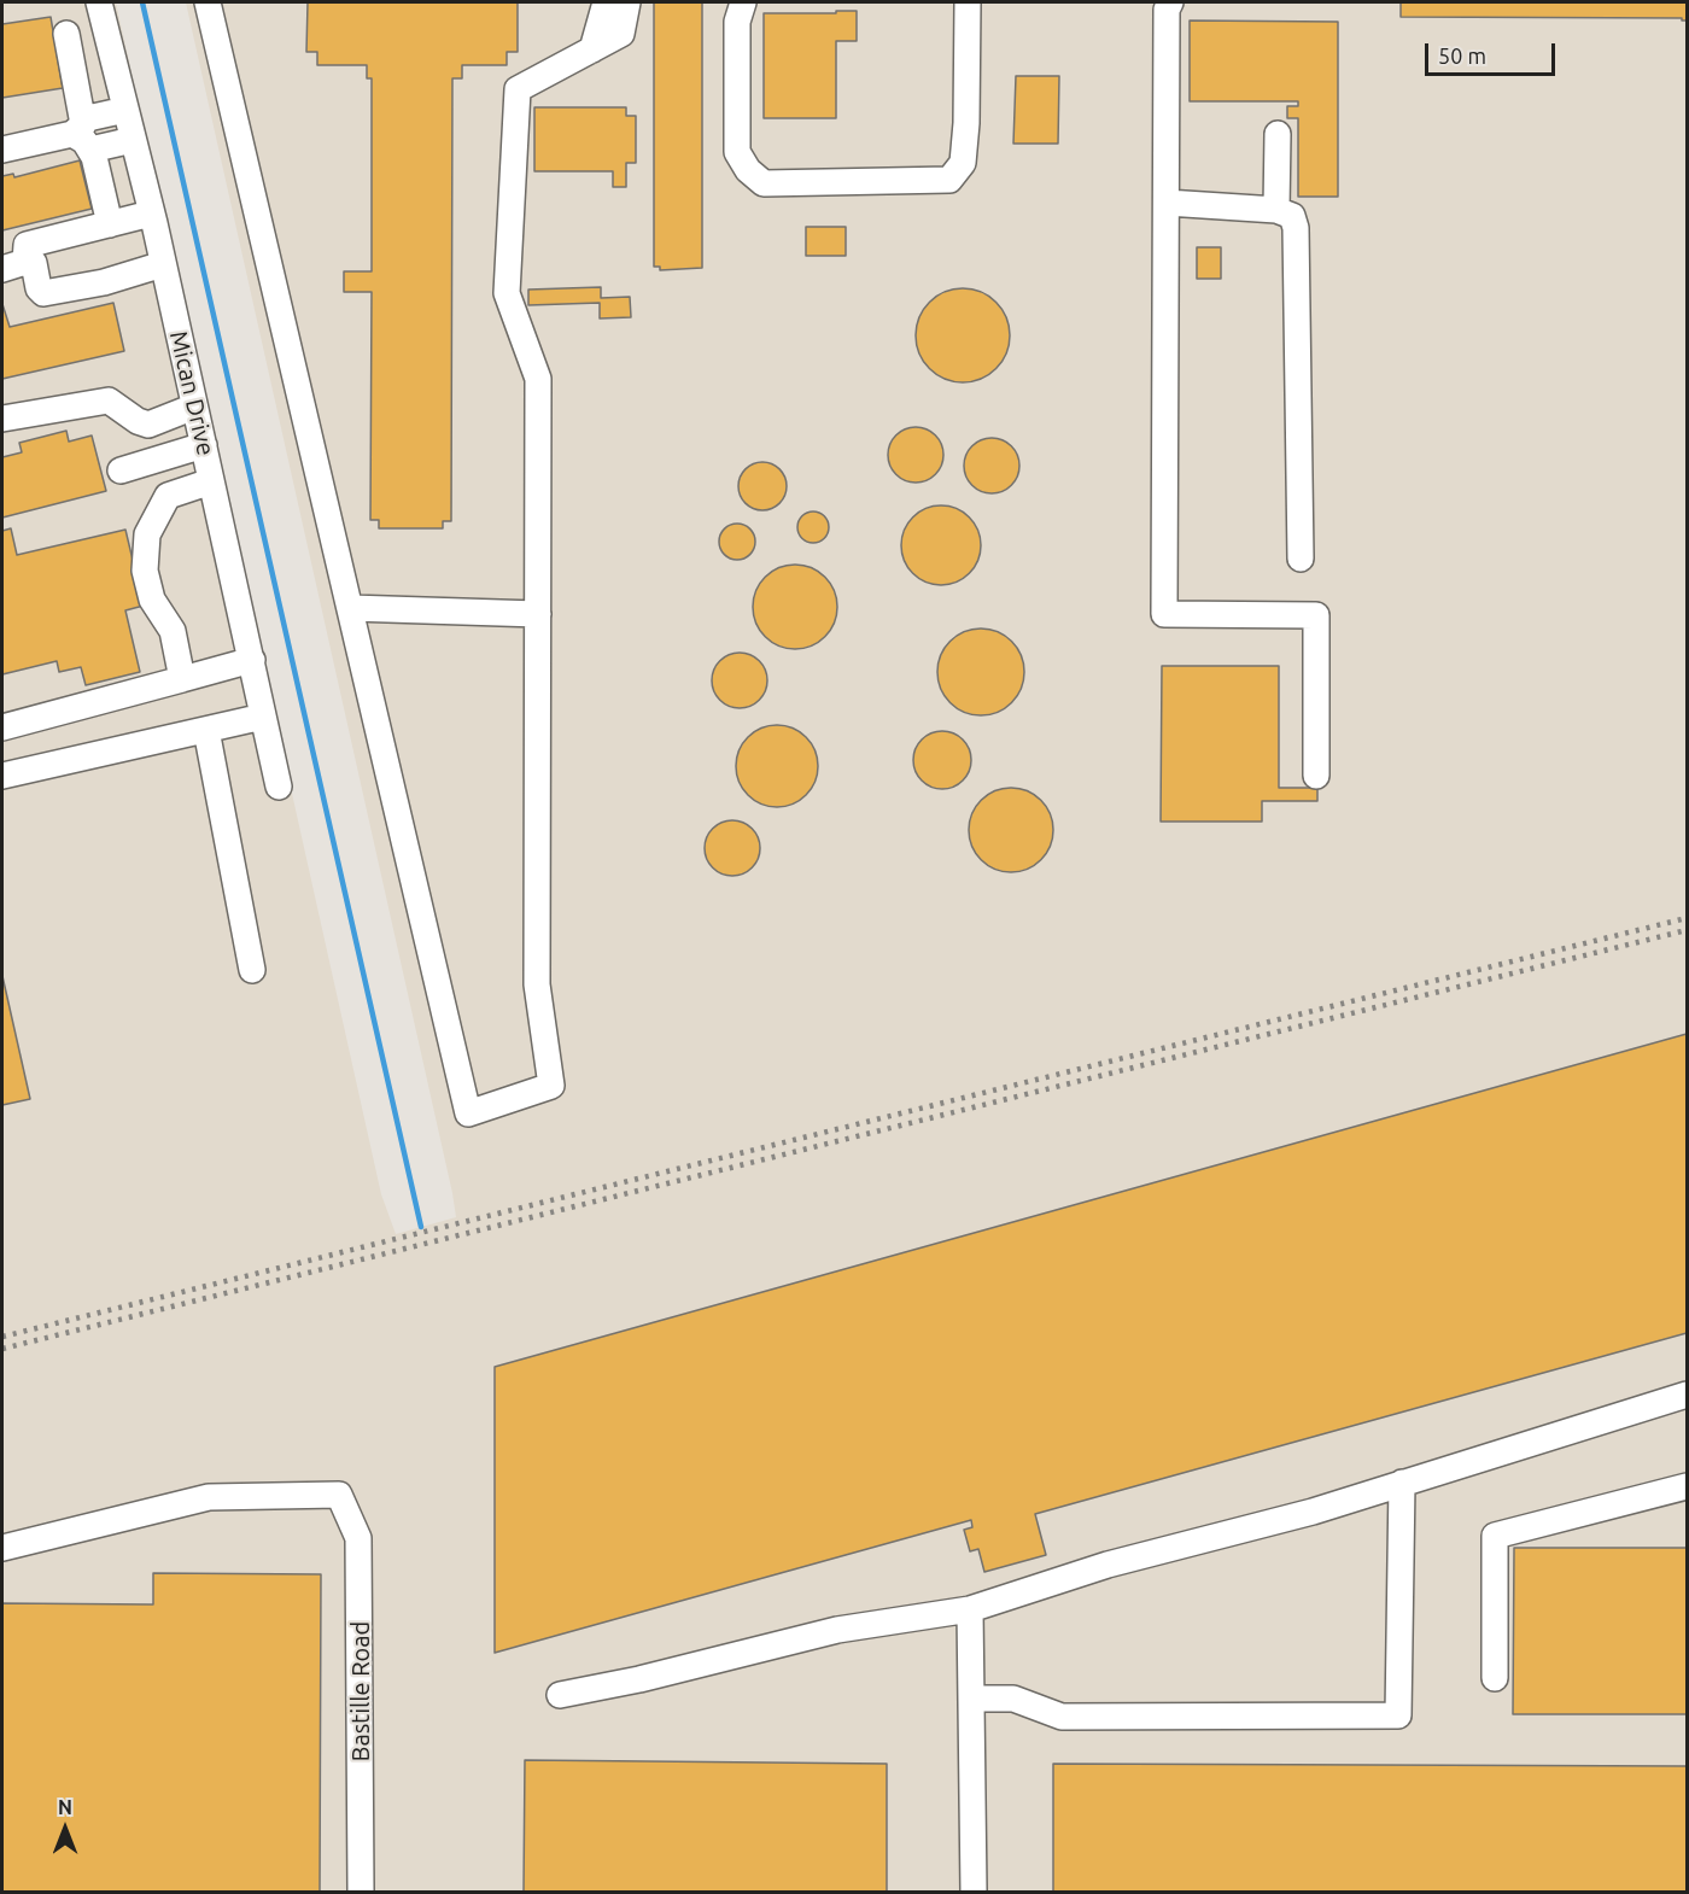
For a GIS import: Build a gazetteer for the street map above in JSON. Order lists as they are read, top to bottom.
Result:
{
  "streets": {
    "street": ["Mican Drive", "Bastille Road"]
  },
  "scale_bar": "50 m",
  "north": "top"
}
